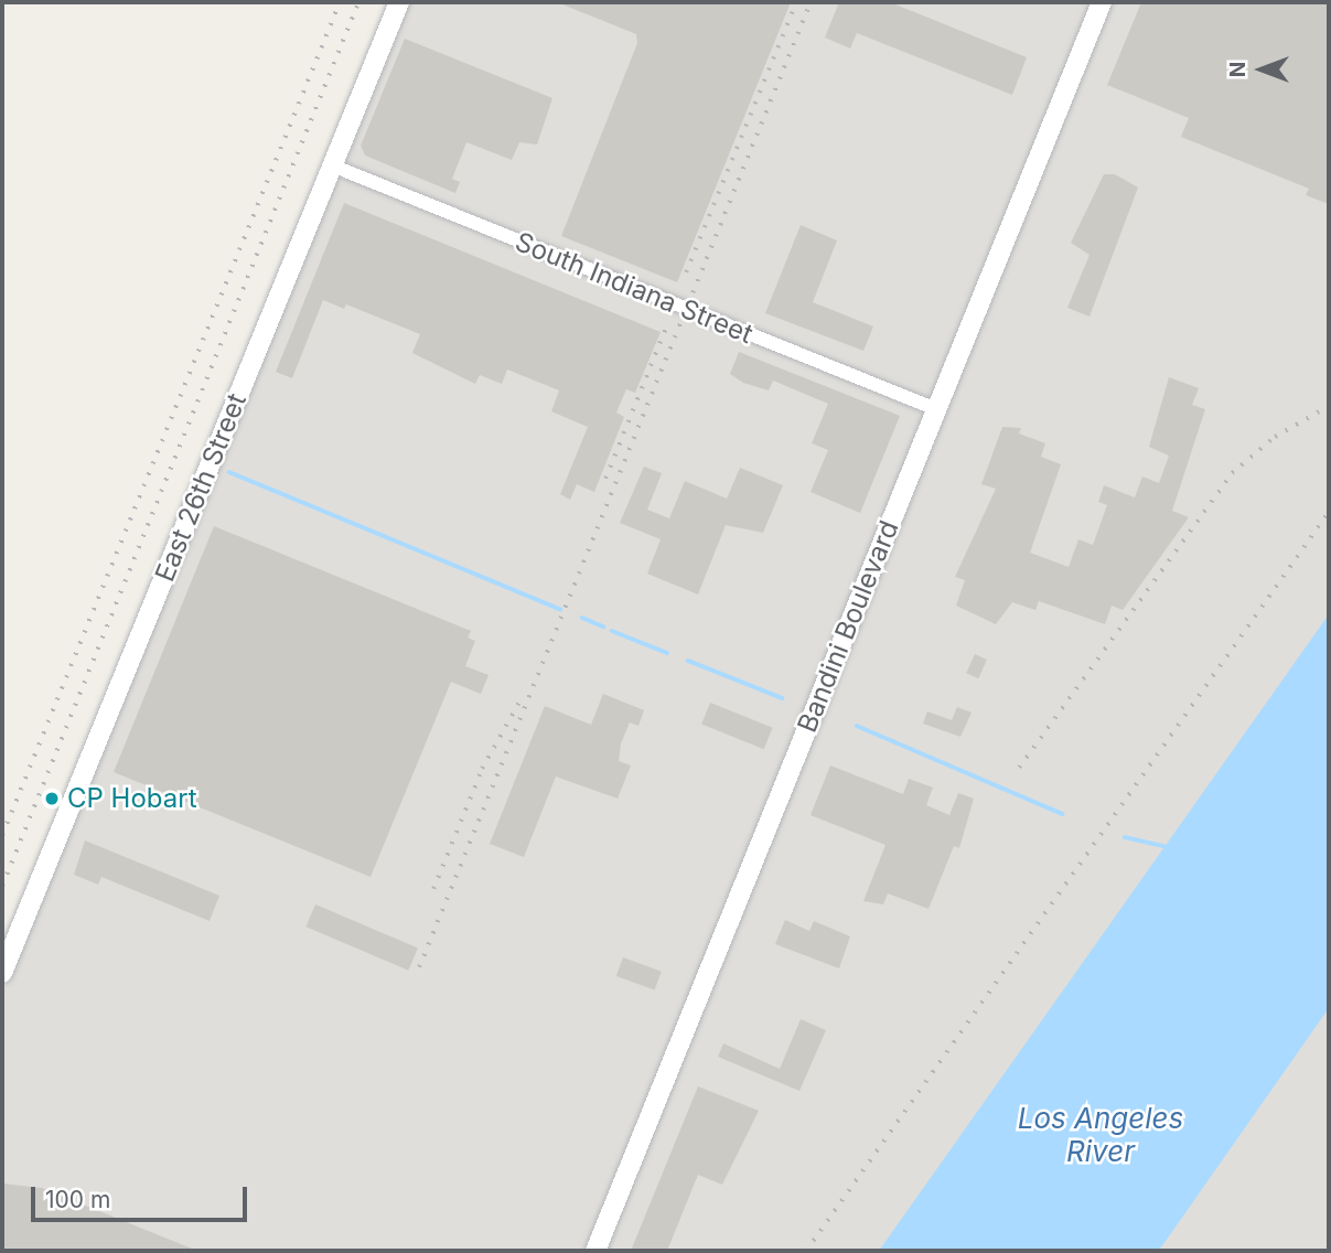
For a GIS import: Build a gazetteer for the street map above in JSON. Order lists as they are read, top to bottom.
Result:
{
  "streets": {
    "main road": ["East 26th Street", "Bandini Boulevard"],
    "street": ["South Indiana Street"]
  },
  "crossings": [
    ["South Indiana Street", "East 26th Street"],
    ["South Indiana Street", "Bandini Boulevard"]
  ],
  "water": ["Los Angeles River"],
  "places": ["CP Hobart"],
  "scale_bar": "100 m",
  "north": "left"
}
